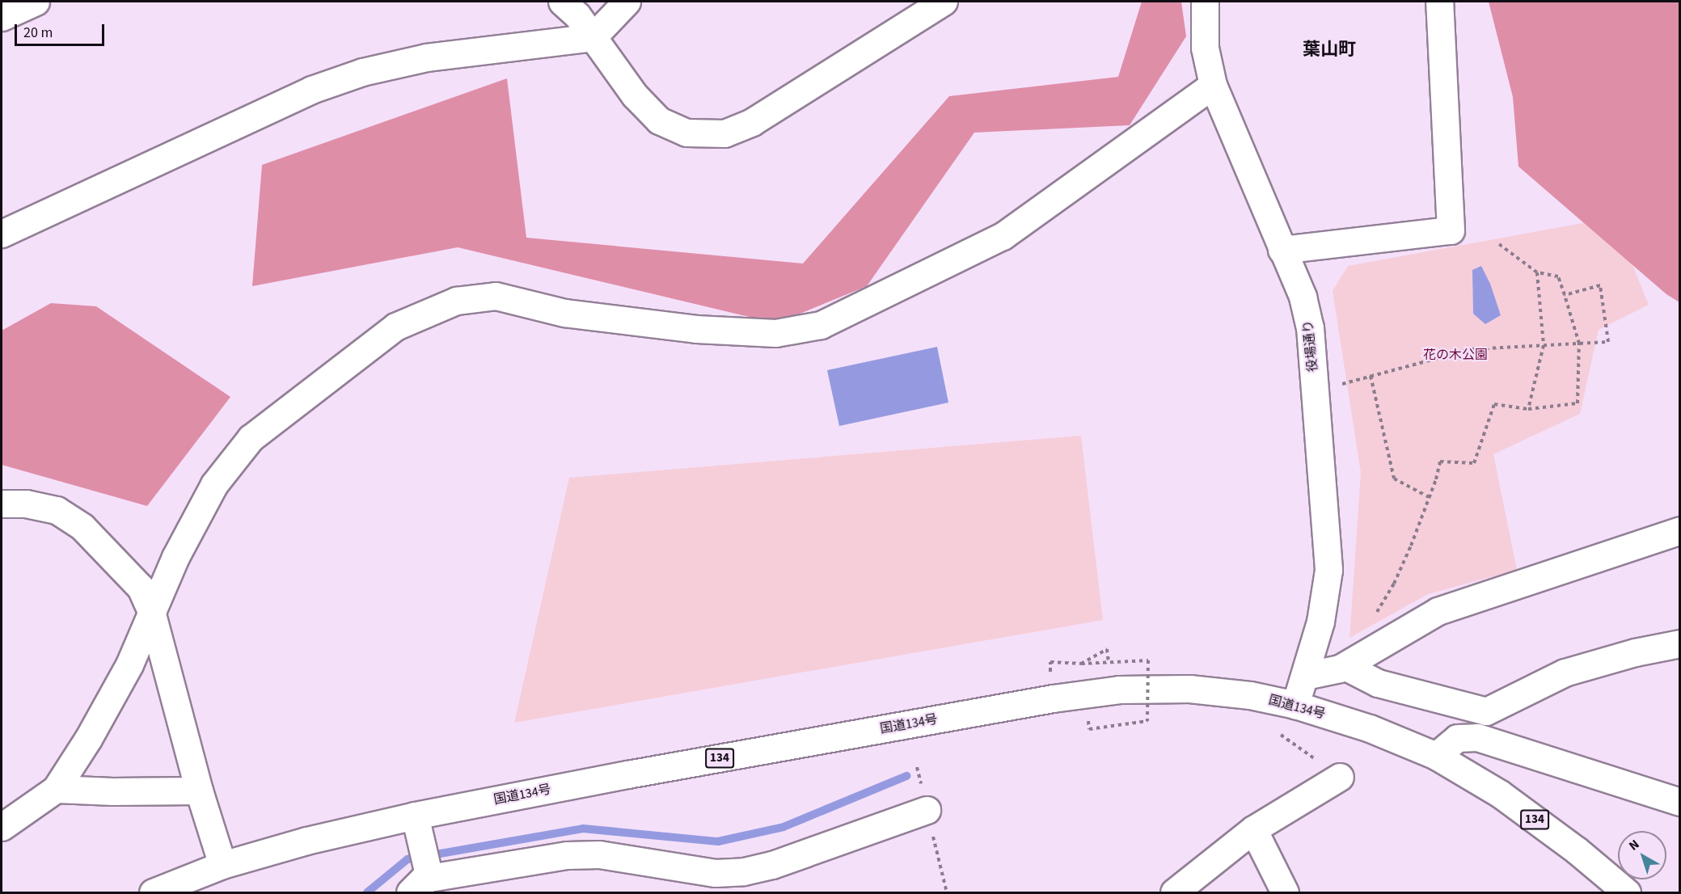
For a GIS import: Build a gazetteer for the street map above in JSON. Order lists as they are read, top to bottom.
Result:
{
  "streets": {
    "main road": ["役場通り", "国道134号", "134"]
  },
  "crossings": [
    ["役場通り", "国道134号"]
  ],
  "districts": ["葉山町"],
  "parks": ["花の木公園"],
  "scale_bar": "20 m",
  "north": "top left"
}
